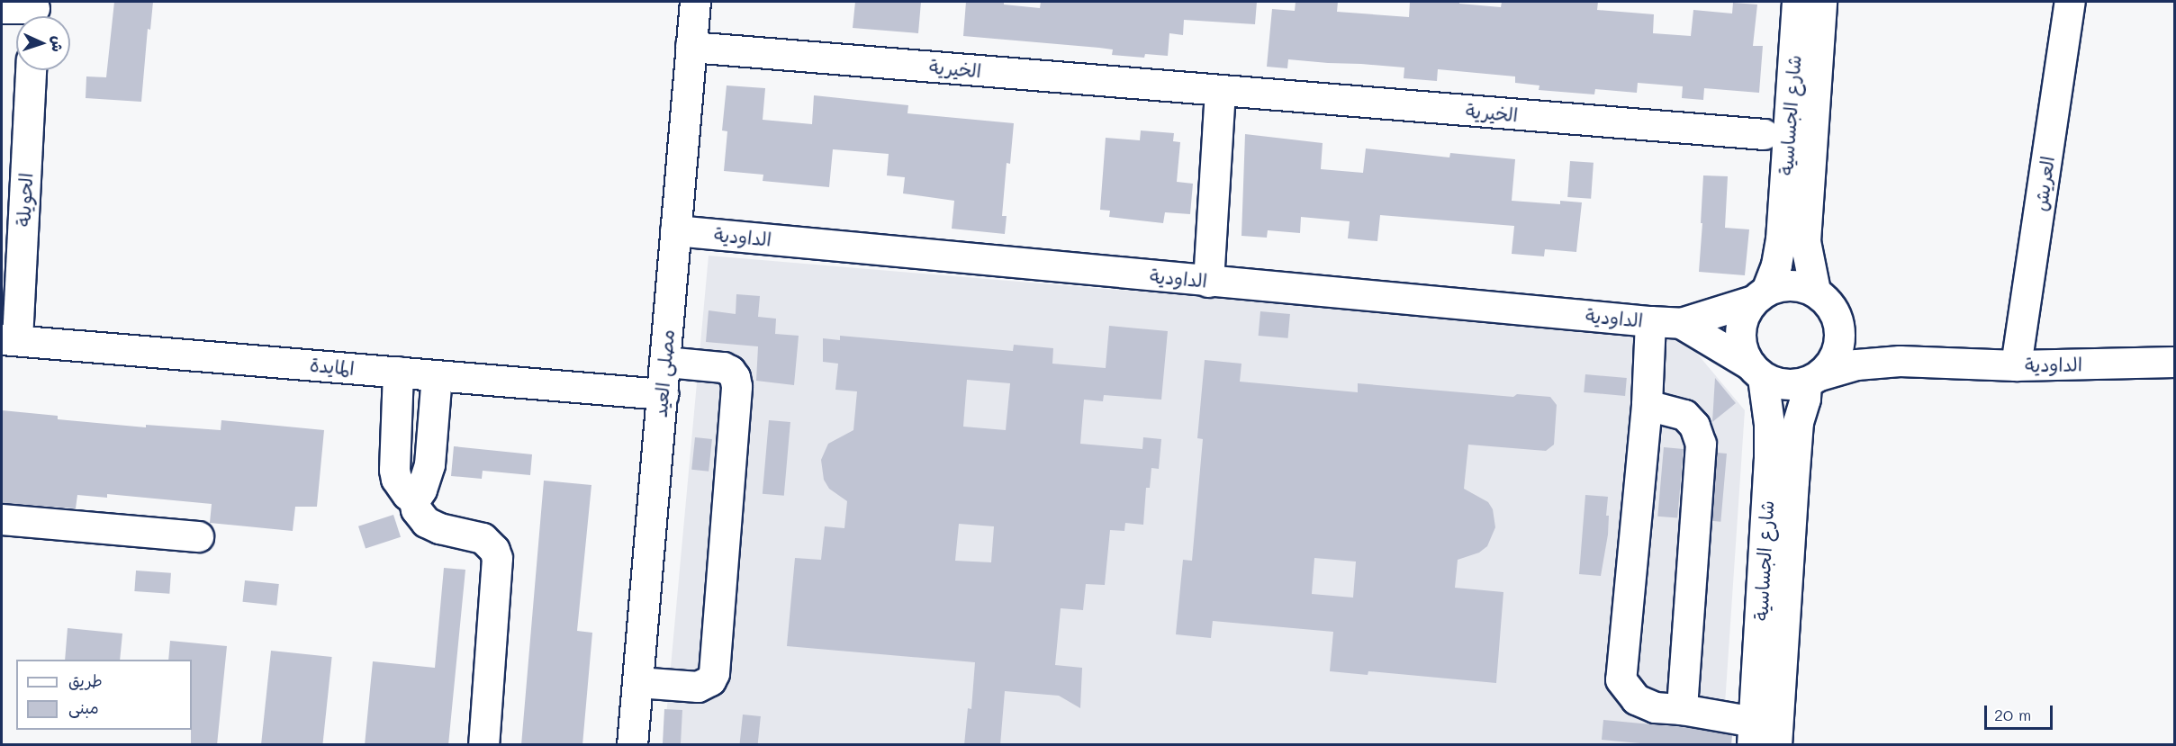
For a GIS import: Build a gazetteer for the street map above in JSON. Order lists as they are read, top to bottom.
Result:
{
  "streets": {
    "street": [
      "الخيرية",
      "شارع الجساسية",
      "العريش",
      "الحويلة",
      "الداودية",
      "المايدة",
      "مصلى العيد"
    ]
  },
  "crossings": [
    ["الخيرية", "مصلى العيد"],
    ["شارع الجساسية", "الداودية"],
    ["العريش", "الداودية"],
    ["الحويلة", "المايدة"],
    ["الداودية", "مصلى العيد"],
    ["المايدة", "مصلى العيد"]
  ],
  "legend": ["طريق", "مبنى"],
  "scale_bar": "20 m",
  "north": "right"
}
